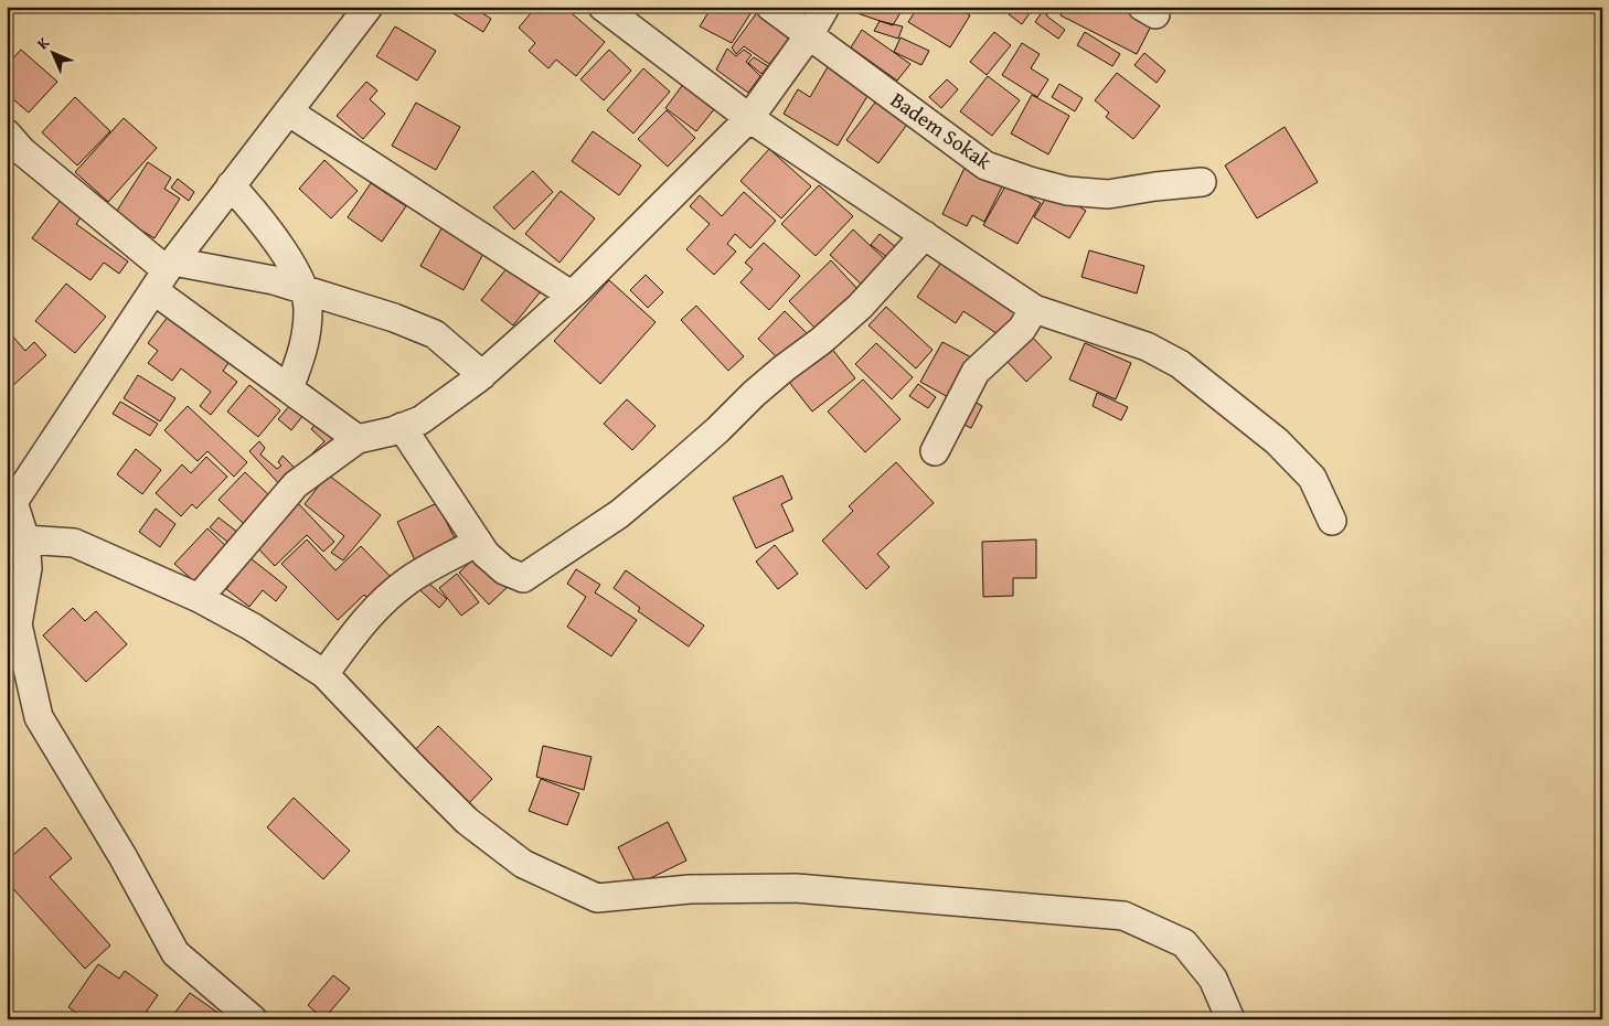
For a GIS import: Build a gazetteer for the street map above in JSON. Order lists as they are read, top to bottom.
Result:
{
  "streets": {
    "street": ["Badem Sokak"]
  },
  "north": "top left"
}
